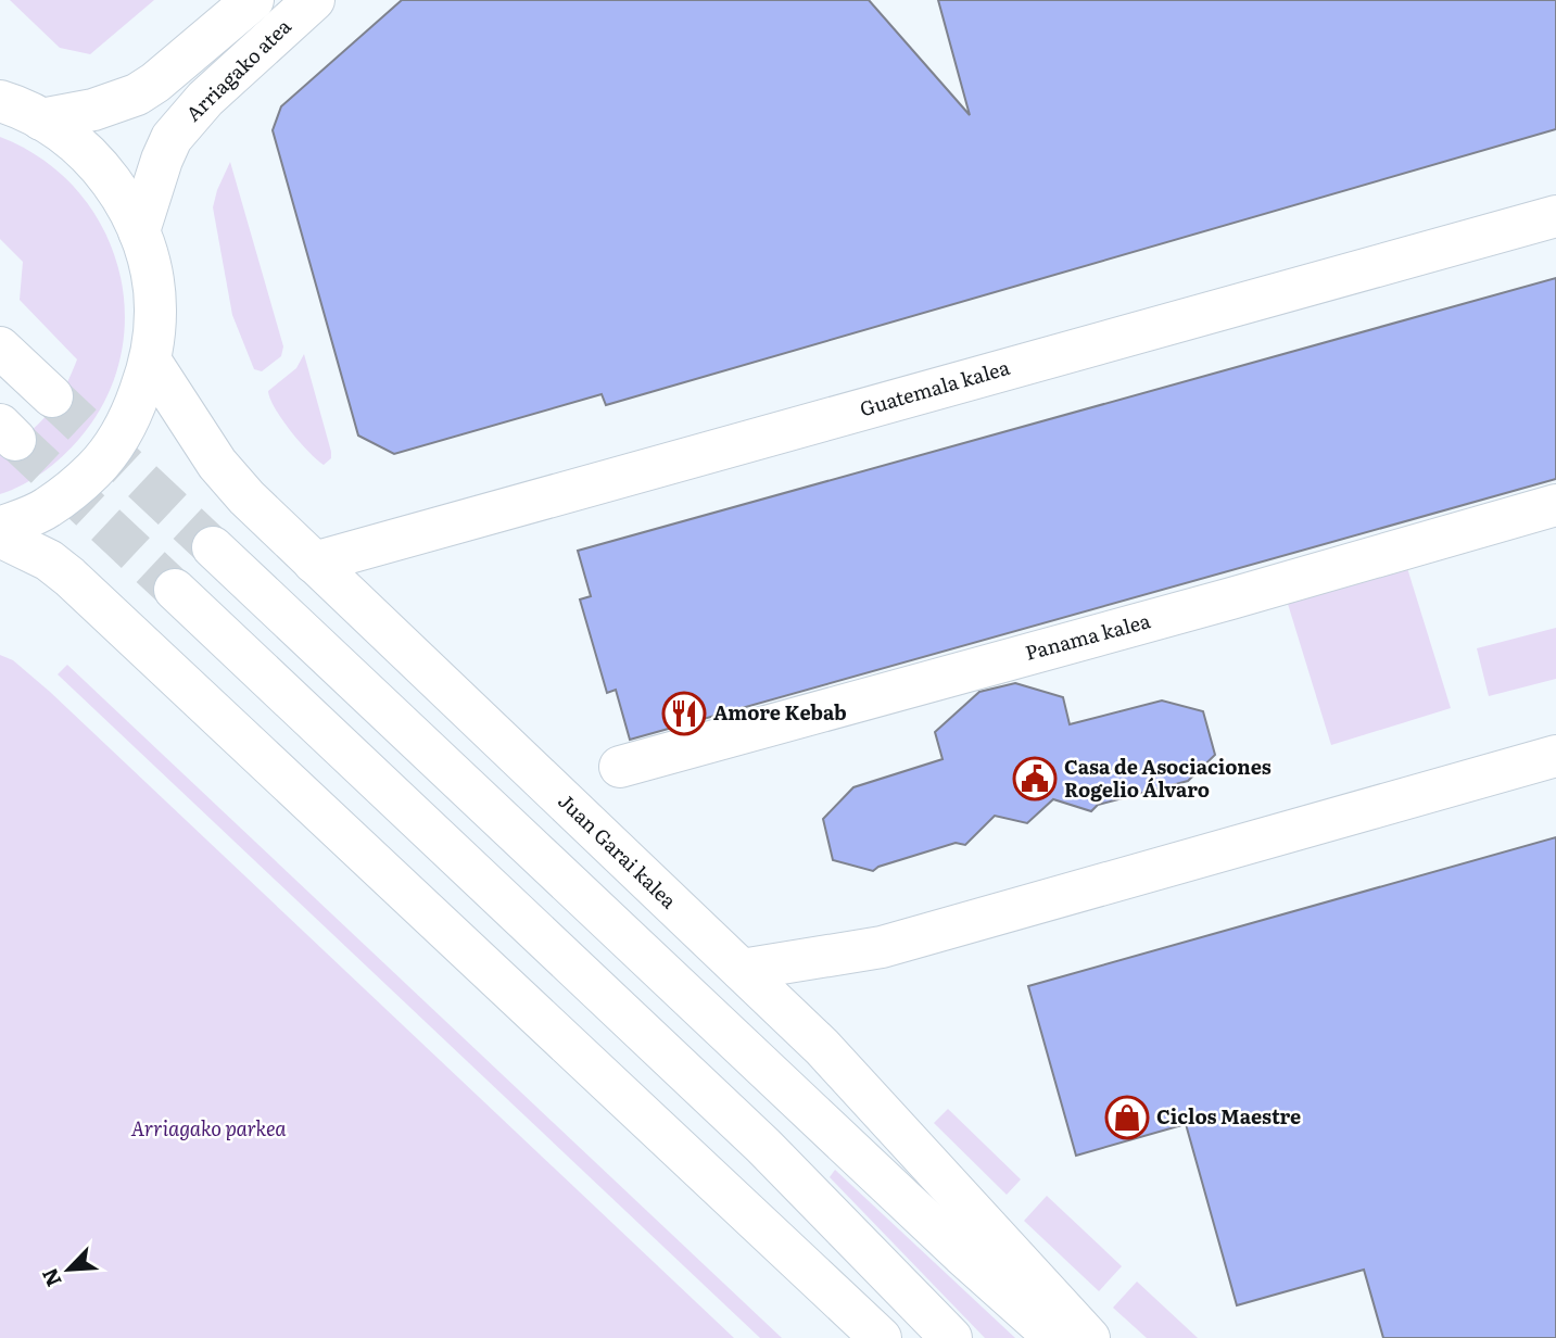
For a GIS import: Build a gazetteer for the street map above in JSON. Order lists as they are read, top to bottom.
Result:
{
  "streets": {
    "main road": [
      "Arriagako atea",
      "Guatemala kalea",
      "Panama kalea",
      "Juan Garai kalea"
    ]
  },
  "crossings": [
    ["Guatemala kalea", "Juan Garai kalea"]
  ],
  "parks": ["Arriagako parkea"],
  "places": {
    "restaurant": ["Amore Kebab"],
    "public building": ["Casa de Asociaciones Rogelio Álvaro"],
    "shop": ["Ciclos Maestre"]
  },
  "north": "bottom left"
}
